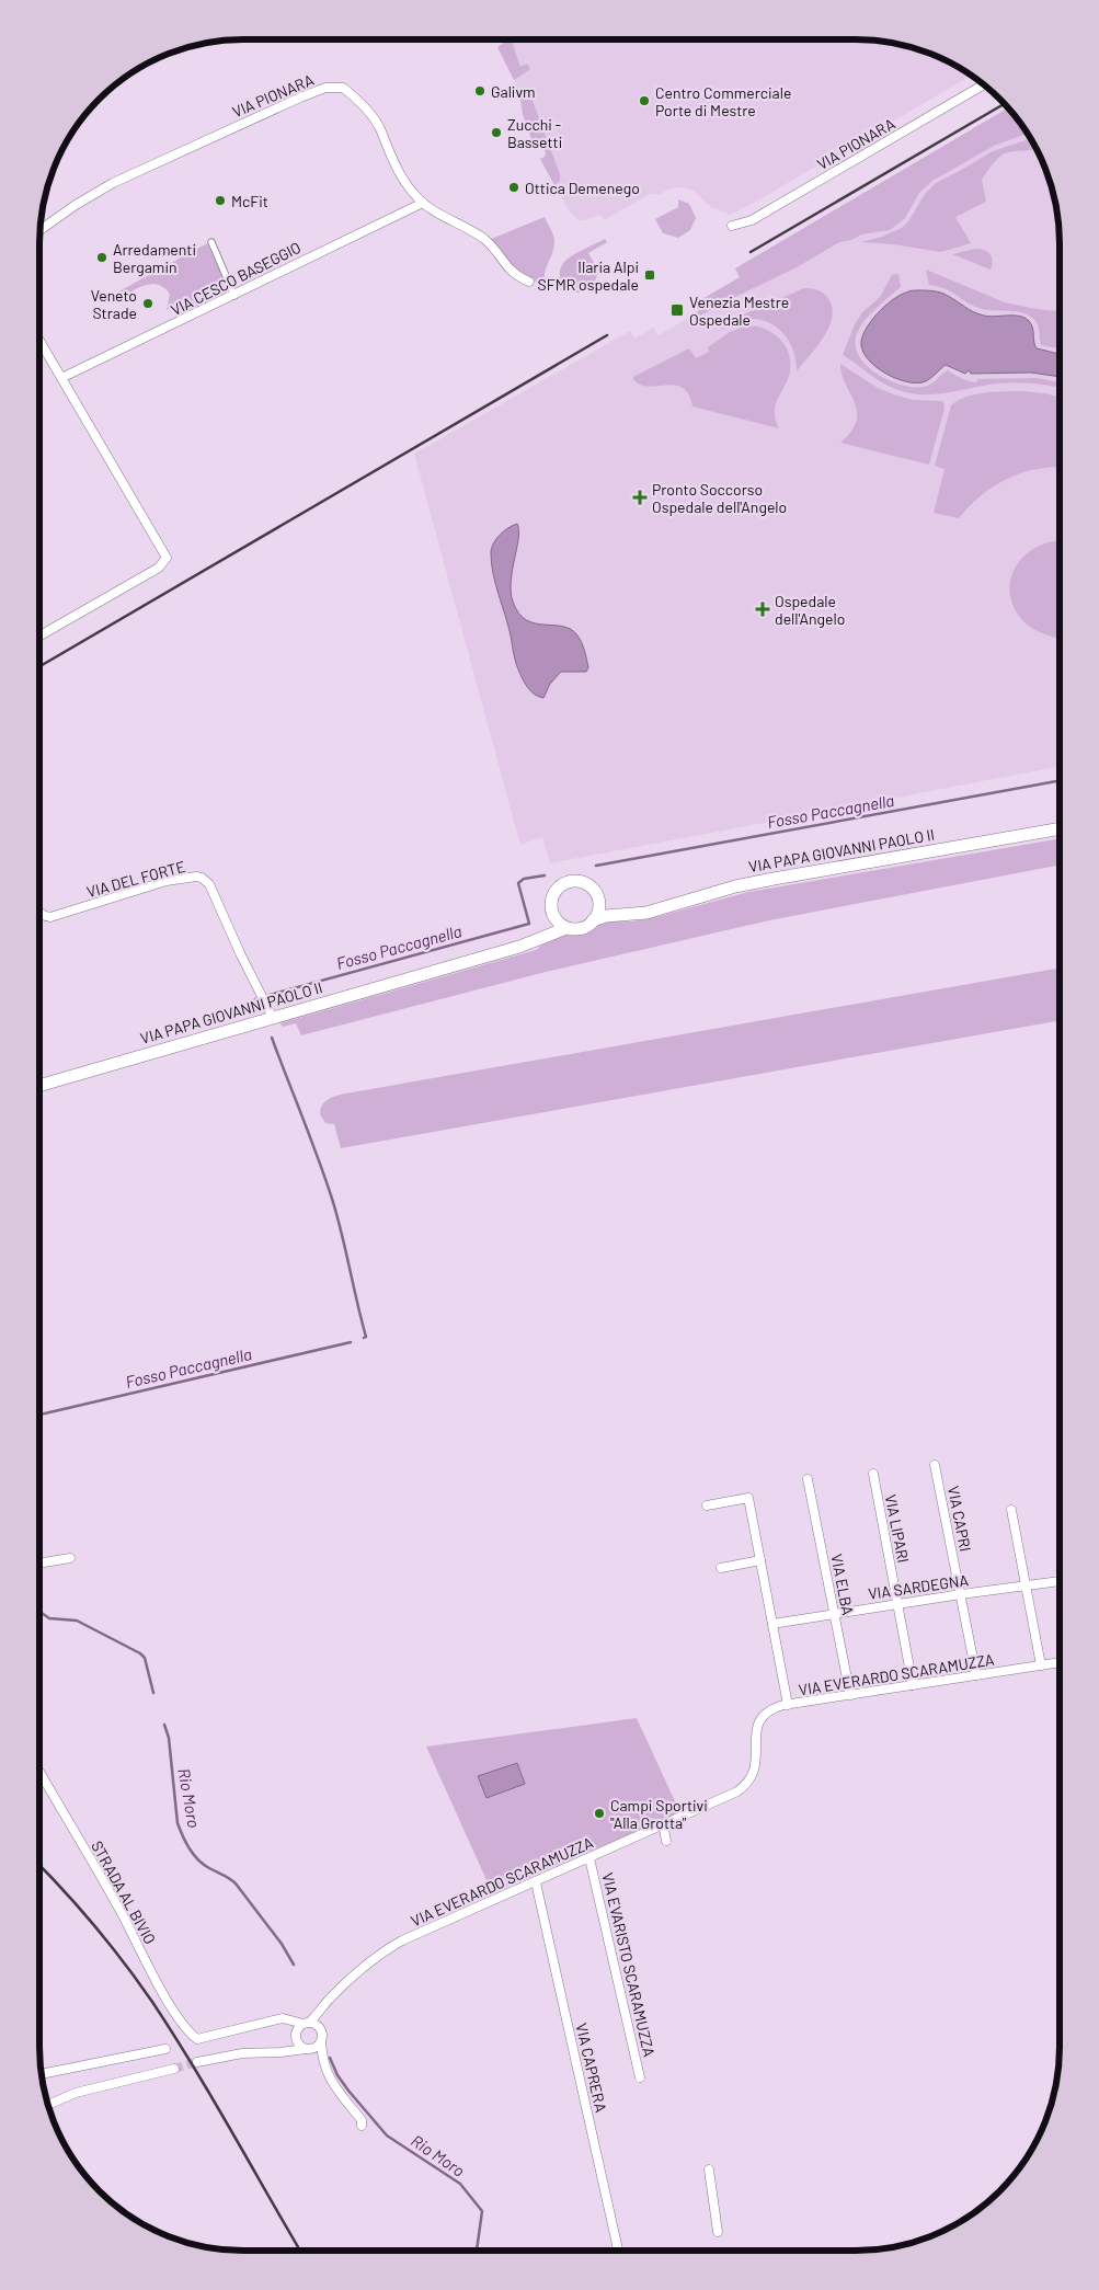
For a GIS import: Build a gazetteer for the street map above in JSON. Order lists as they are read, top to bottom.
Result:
{
  "streets": {
    "main road": ["VIA PAPA GIOVANNI PAOLO II"],
    "street": [
      "VIA PIONARA",
      "VIA CESCO BASEGGIO",
      "VIA DEL FORTE",
      "VIA CAPRI",
      "VIA LIPARI",
      "VIA ELBA",
      "VIA SARDEGNA",
      "VIA EVERARDO SCARAMUZZA",
      "STRADA AL BIVIO",
      "VIA EVARISTO SCARAMUZZA",
      "VIA CAPRERA"
    ]
  },
  "crossings": [
    ["VIA PIONARA", "VIA CESCO BASEGGIO"],
    ["VIA PAPA GIOVANNI PAOLO II", "VIA DEL FORTE"],
    ["VIA CAPRI", "VIA SARDEGNA"],
    ["VIA CAPRI", "VIA EVERARDO SCARAMUZZA"],
    ["VIA LIPARI", "VIA SARDEGNA"],
    ["VIA LIPARI", "VIA EVERARDO SCARAMUZZA"],
    ["VIA ELBA", "VIA SARDEGNA"],
    ["VIA ELBA", "VIA EVERARDO SCARAMUZZA"],
    ["VIA EVERARDO SCARAMUZZA", "VIA EVARISTO SCARAMUZZA"],
    ["VIA EVERARDO SCARAMUZZA", "VIA CAPRERA"]
  ],
  "water": ["Fosso Paccagnella", "Rio Moro"],
  "places": {
    "other": [
      "Galivm",
      "Centro Commerciale Porte di Mestre",
      "Zucchi - Bassetti",
      "Ottica Demenego",
      "McFit",
      "Arredamenti Bergamin",
      "Veneto Strade",
      "Campi Sportivi \"Alla Grotta\""
    ],
    "transit": ["Ilaria Alpi SFMR ospedale", "Venezia Mestre Ospedale"],
    "health": ["Pronto Soccorso Ospedale dell'Angelo", "Ospedale dell'Angelo"]
  }
}
